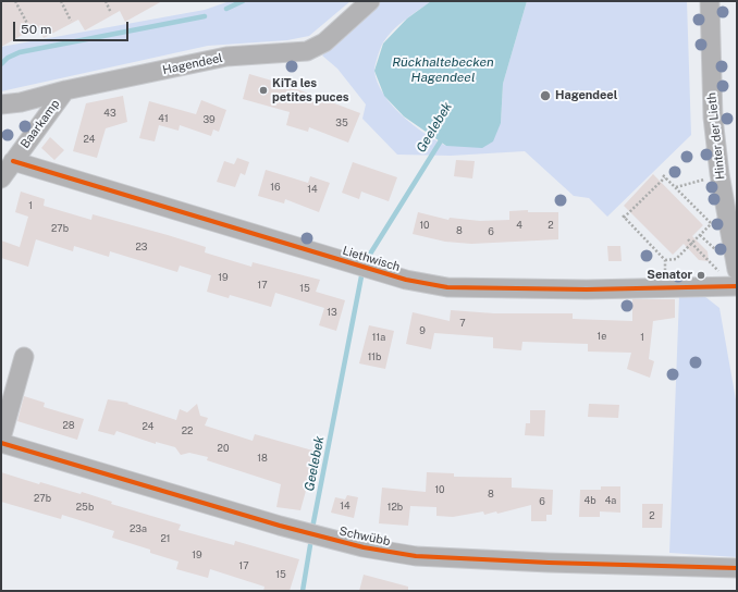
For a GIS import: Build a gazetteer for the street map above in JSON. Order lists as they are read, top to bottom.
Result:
{
  "streets": {
    "street": [
      "Hagendeel",
      "Baarkamp",
      "Hinter der Lieth",
      "Liethwisch",
      "Schwübb"
    ]
  },
  "crossings": [
    ["Hagendeel", "Baarkamp"],
    ["Baarkamp", "Liethwisch"],
    ["Hinter der Lieth", "Liethwisch"]
  ],
  "water": ["Rückhaltebecken Hagendeel", "Geelebek"],
  "places": ["KiTa les petites puces", "Hagendeel", "Senator"],
  "house_numbers": [
    "43",
    "41",
    "39",
    "35",
    "24",
    "16",
    "14",
    "1",
    "10",
    "4",
    "2",
    "27b",
    "8",
    "6",
    "23",
    "19",
    "17",
    "15",
    "13",
    "7",
    "9",
    "1e",
    "11a",
    "1",
    "11b",
    "28",
    "24",
    "22",
    "20",
    "18",
    "10",
    "8",
    "27b",
    "4b",
    "4a",
    "6",
    "14",
    "25b",
    "12b",
    "2",
    "23a",
    "21",
    "19",
    "17",
    "15"
  ],
  "scale_bar": "50 m"
}
